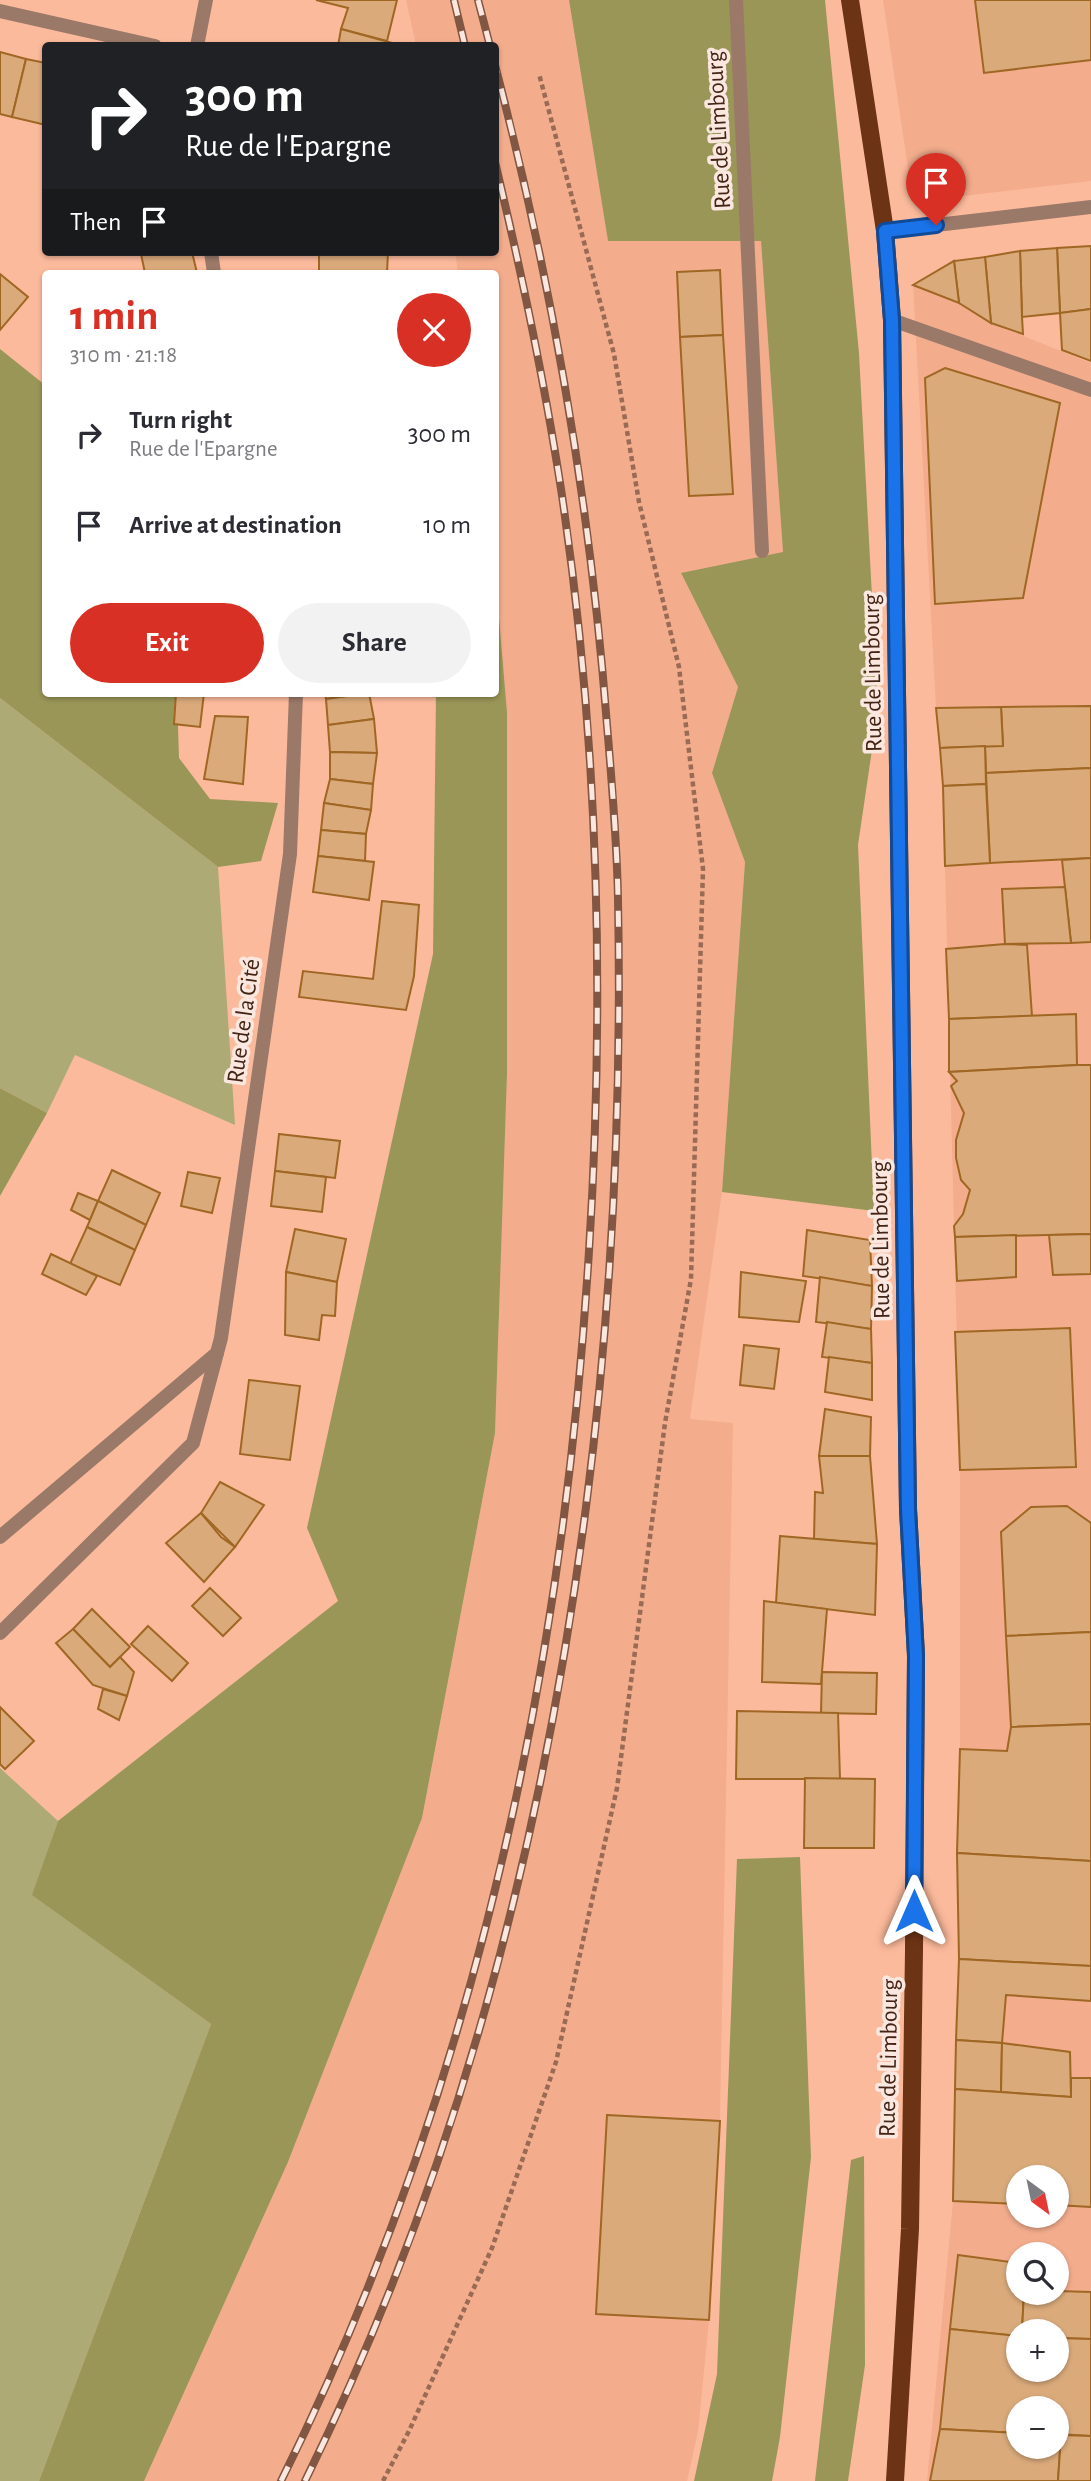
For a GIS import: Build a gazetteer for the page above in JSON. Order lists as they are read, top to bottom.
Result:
{
  "streets": {
    "main road": ["Rue de Limbourg"],
    "street": ["Rue de la Cité"]
  },
  "north": "bottom right",
  "page": {
    "turn": ["300 m", "Rue de l'Epargne"],
    "then": "Then",
    "heading": ["1 min", "310 m · 21:18"],
    "list": [
      {
        "name": "Turn right",
        "note": "Rue de l'Epargne",
        "value": "300 m"
      },
      {
        "name": "Arrive at destination",
        "value": "10 m"
      }
    ],
    "buttons": ["Exit", "Share"],
    "map_buttons": ["+", "−"]
  }
}
